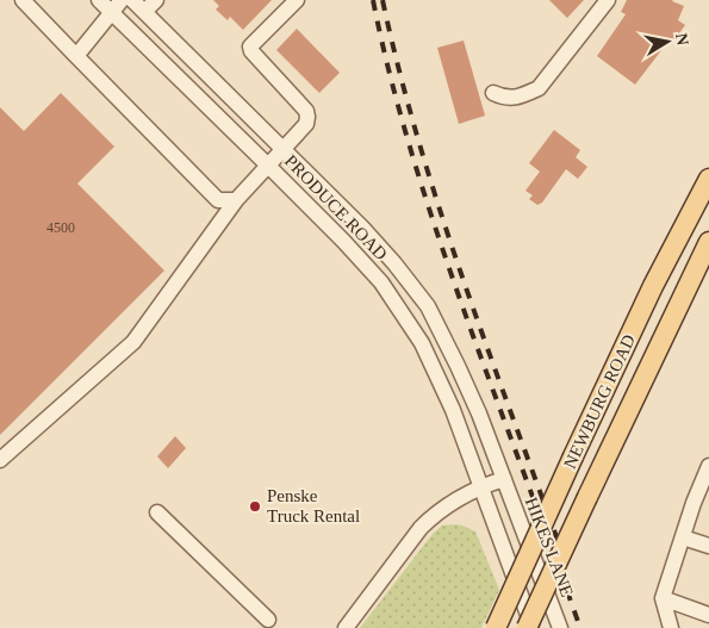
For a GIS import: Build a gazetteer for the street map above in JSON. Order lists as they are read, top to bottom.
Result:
{
  "streets": {
    "main road": ["NEWBURG ROAD"],
    "street": ["PRODUCE ROAD", "HIKES LANE"]
  },
  "crossings": [
    ["PRODUCE ROAD", "HIKES LANE"]
  ],
  "places": ["Penske Truck Rental"],
  "house_numbers": ["4500"],
  "north": "right"
}
